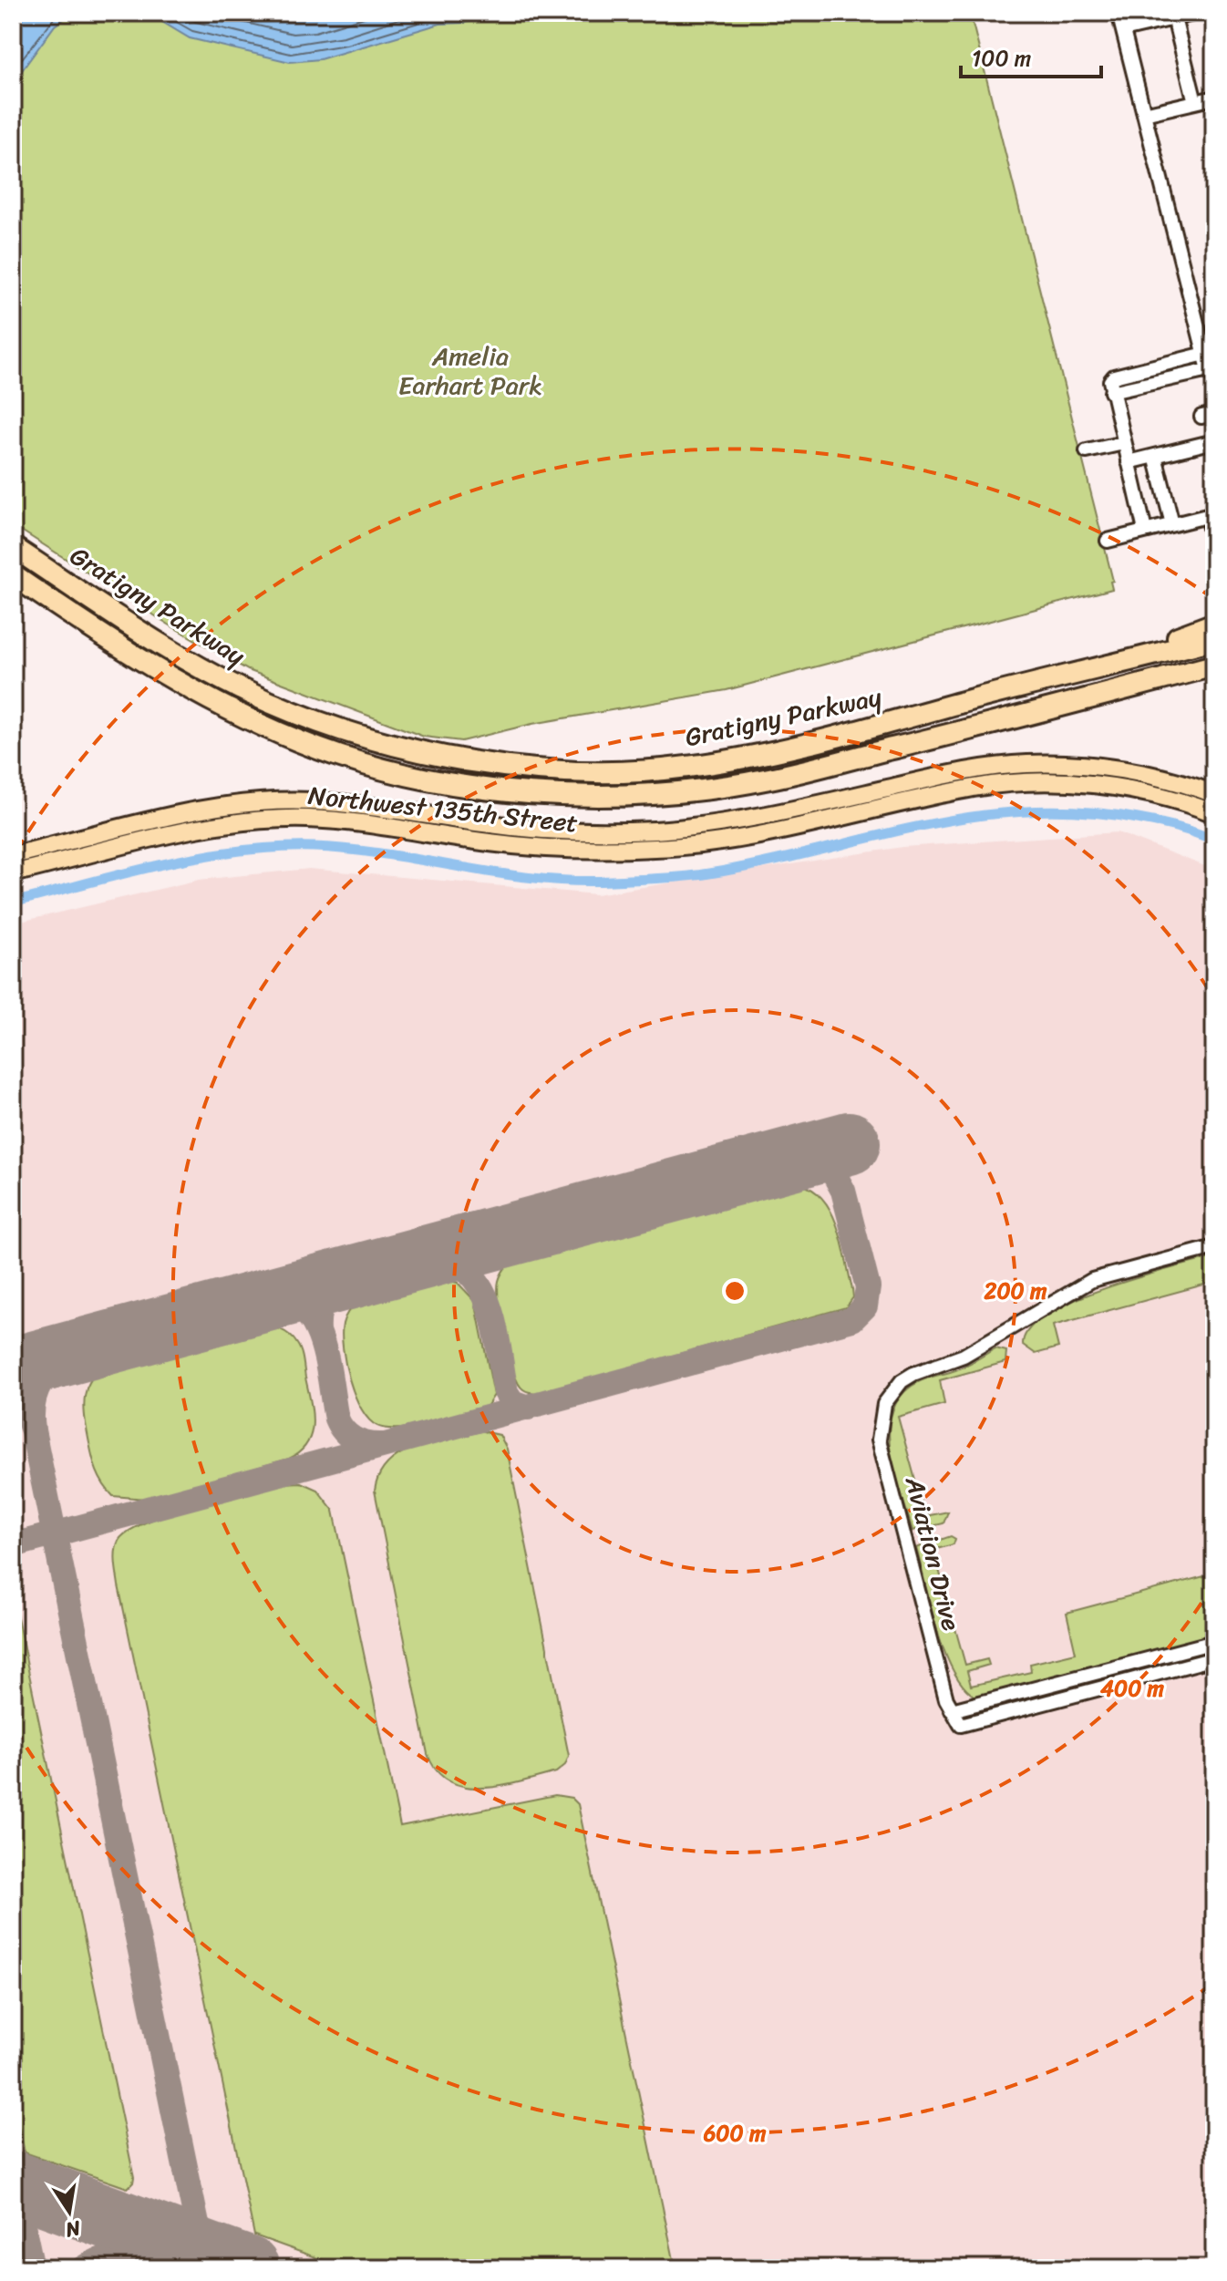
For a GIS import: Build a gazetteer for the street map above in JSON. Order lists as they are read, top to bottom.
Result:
{
  "streets": {
    "highway": ["Gratigny Parkway"],
    "main road": ["Northwest 135th Street"],
    "street": ["Aviation Drive"]
  },
  "parks": ["Amelia Earhart Park"],
  "scale_bar": "100 m",
  "north": "bottom",
  "rings": ["200 m", "400 m", "600 m"]
}
